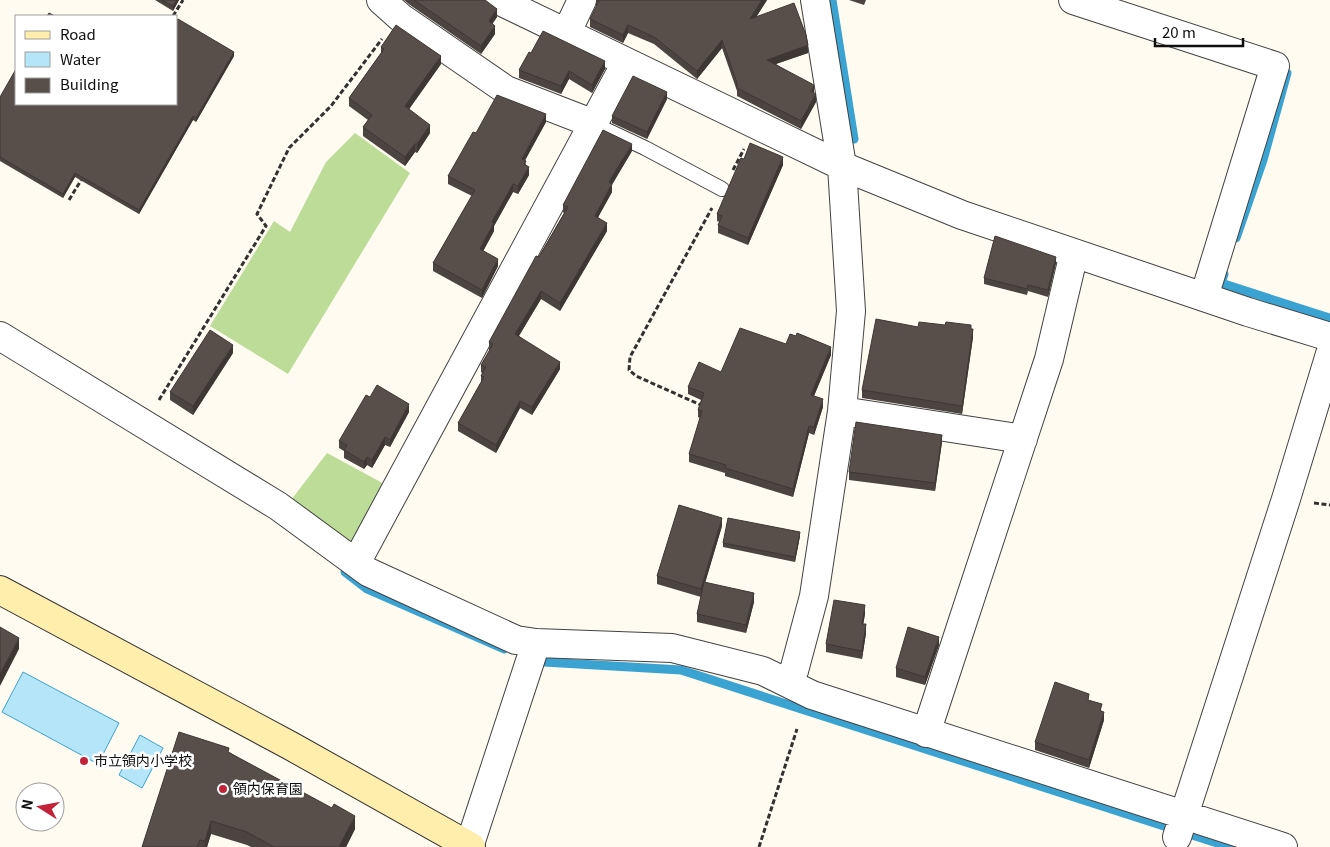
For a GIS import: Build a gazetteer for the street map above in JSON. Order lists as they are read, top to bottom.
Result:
{
  "places": ["市立領内小学校", "領内保育園"],
  "legend": ["Road", "Water", "Building"],
  "scale_bar": "20 m",
  "north": "left"
}
